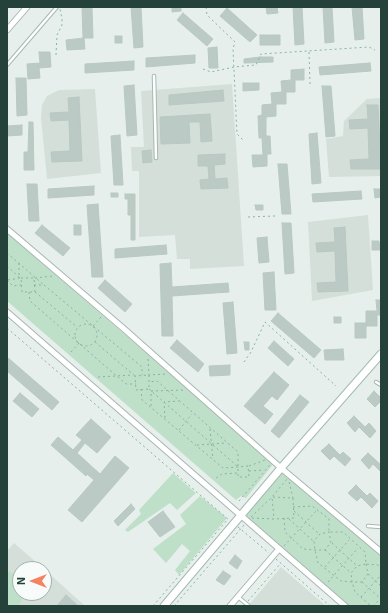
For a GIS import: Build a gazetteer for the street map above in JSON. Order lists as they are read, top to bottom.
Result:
{
  "north": "left"
}
